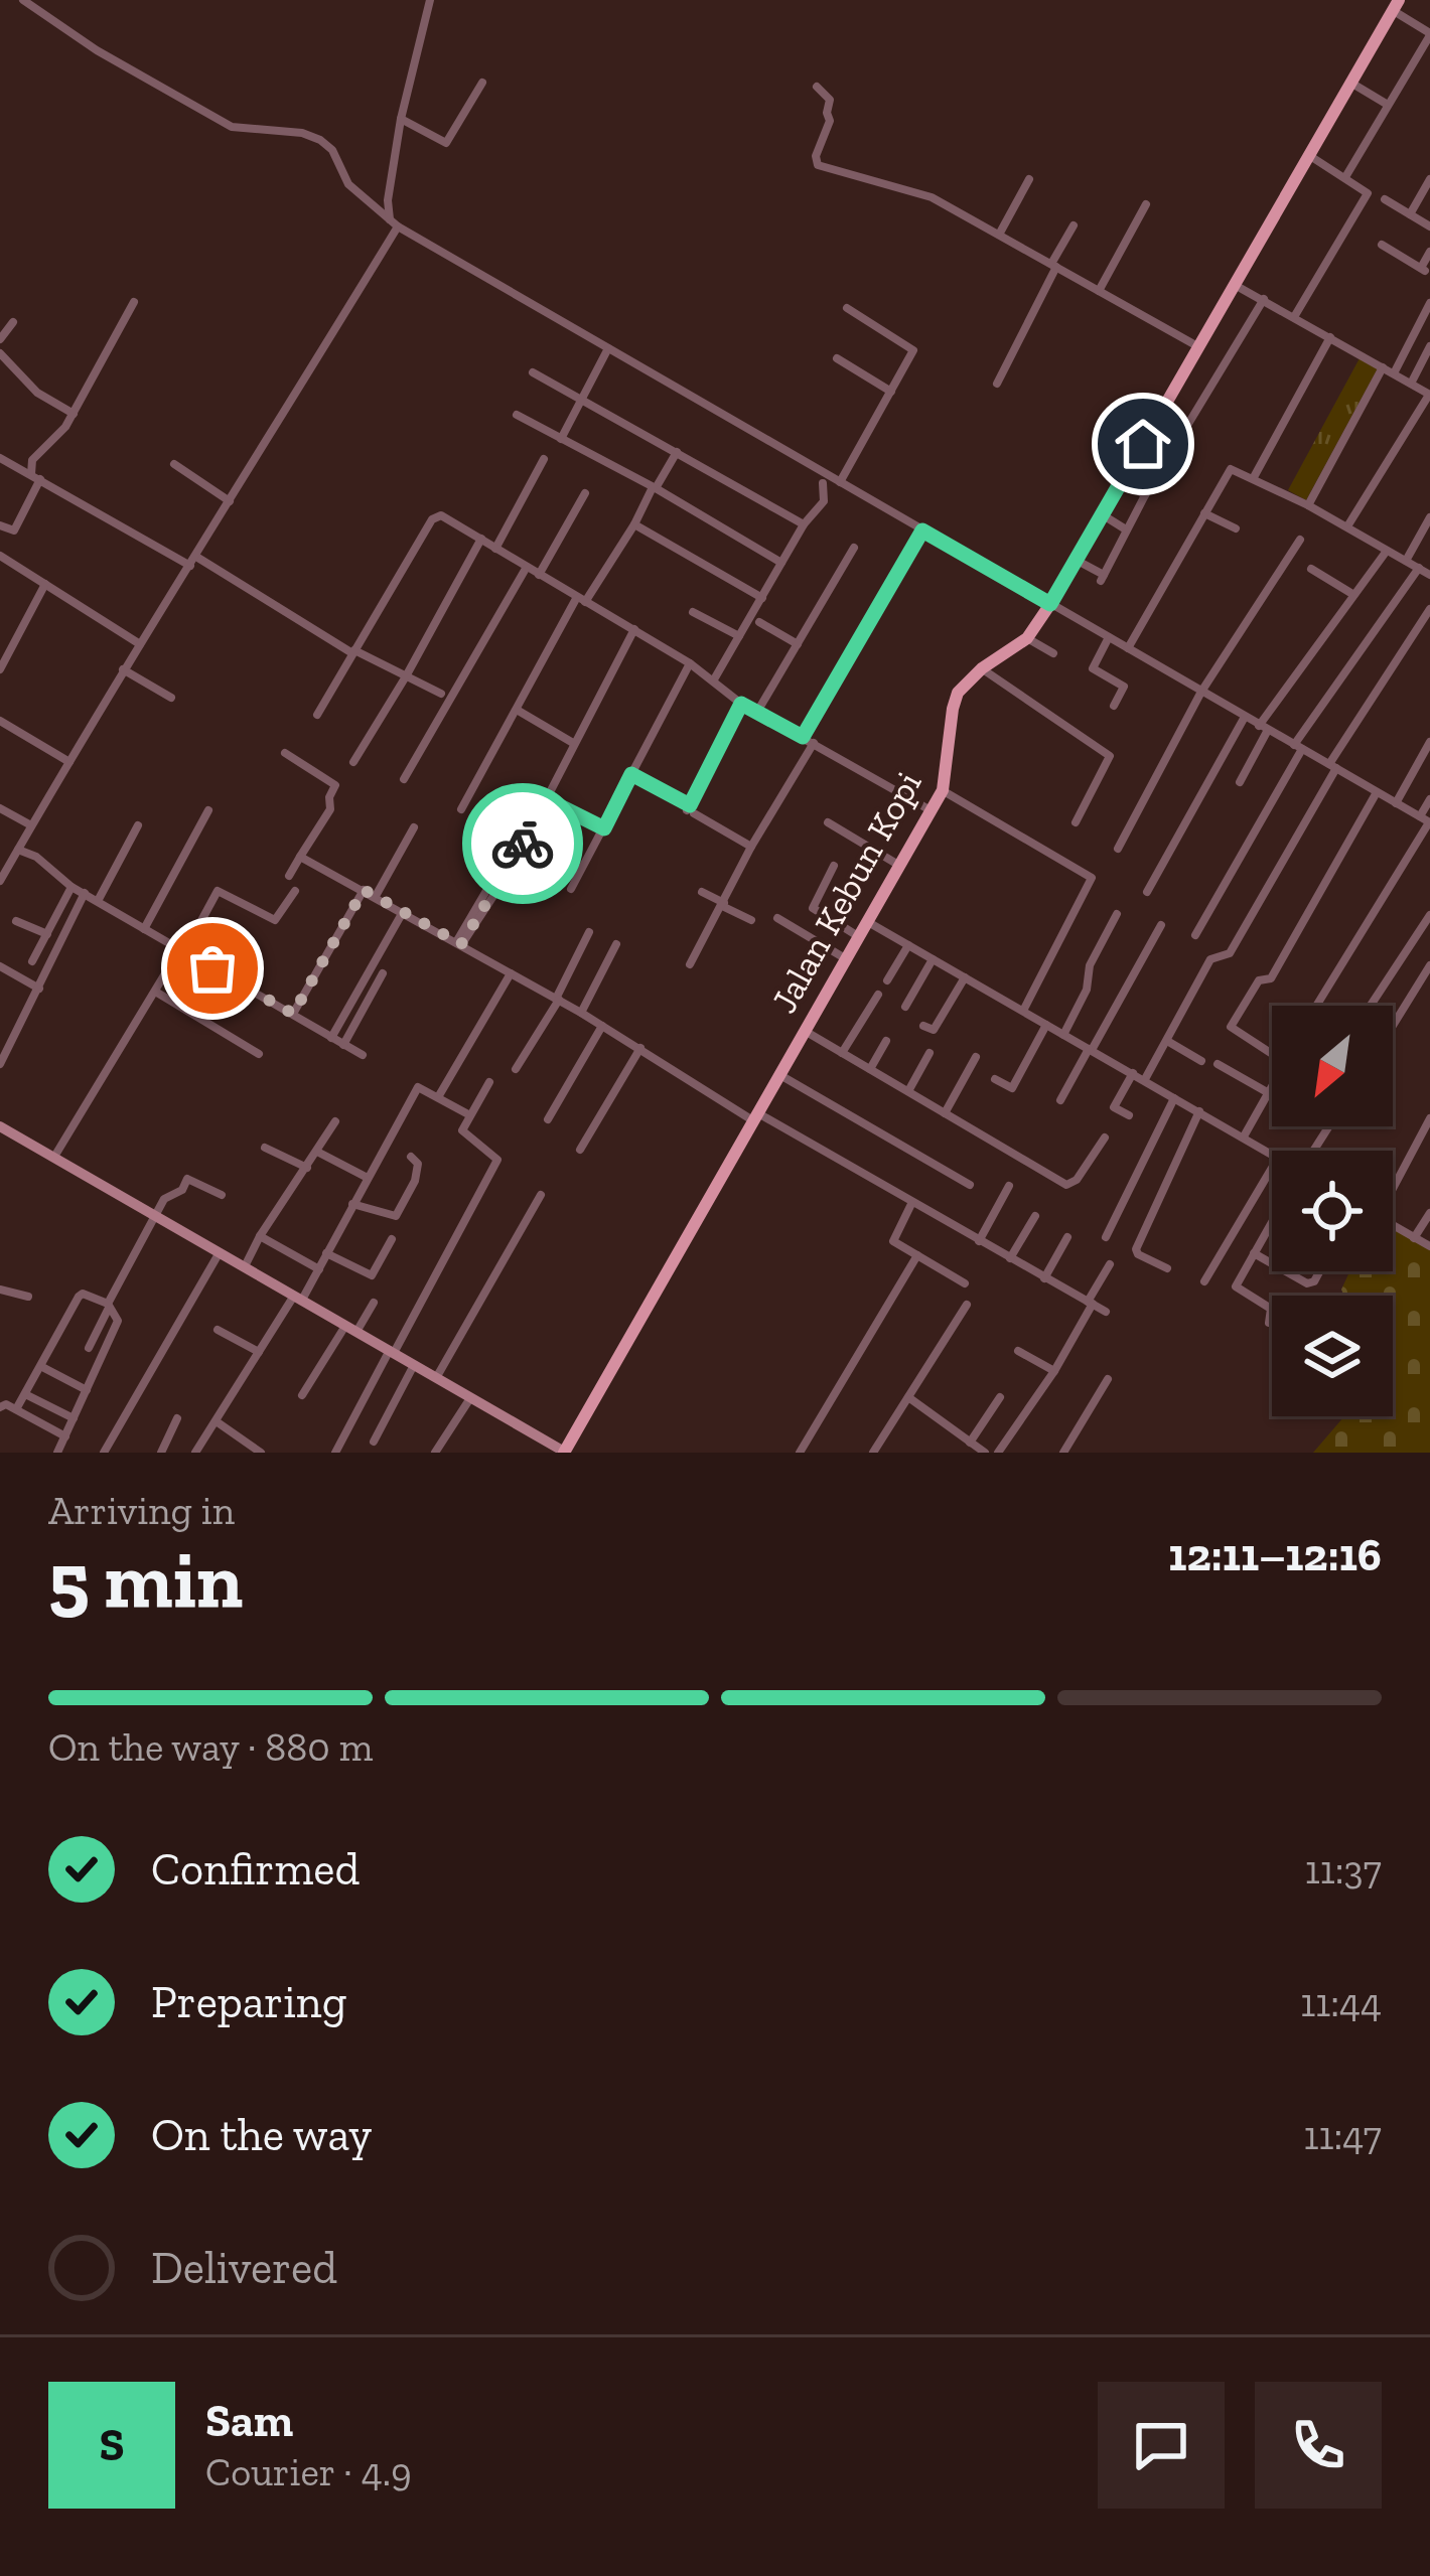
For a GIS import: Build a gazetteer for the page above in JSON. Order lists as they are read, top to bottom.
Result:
{
  "streets": {
    "main road": ["Jalan Kebun Kopi"]
  },
  "north": "bottom left",
  "page": {
    "heading": ["5 min", "Arriving in", "12:11–12:16"],
    "panel": ["Sam", "Courier · 4.9"],
    "bar": "On the way · 880 m",
    "list": [
      ["Confirmed", "11:37"],
      ["Preparing", "11:44"],
      ["On the way", "11:47"],
      "Delivered"
    ],
    "round": "S"
  }
}
